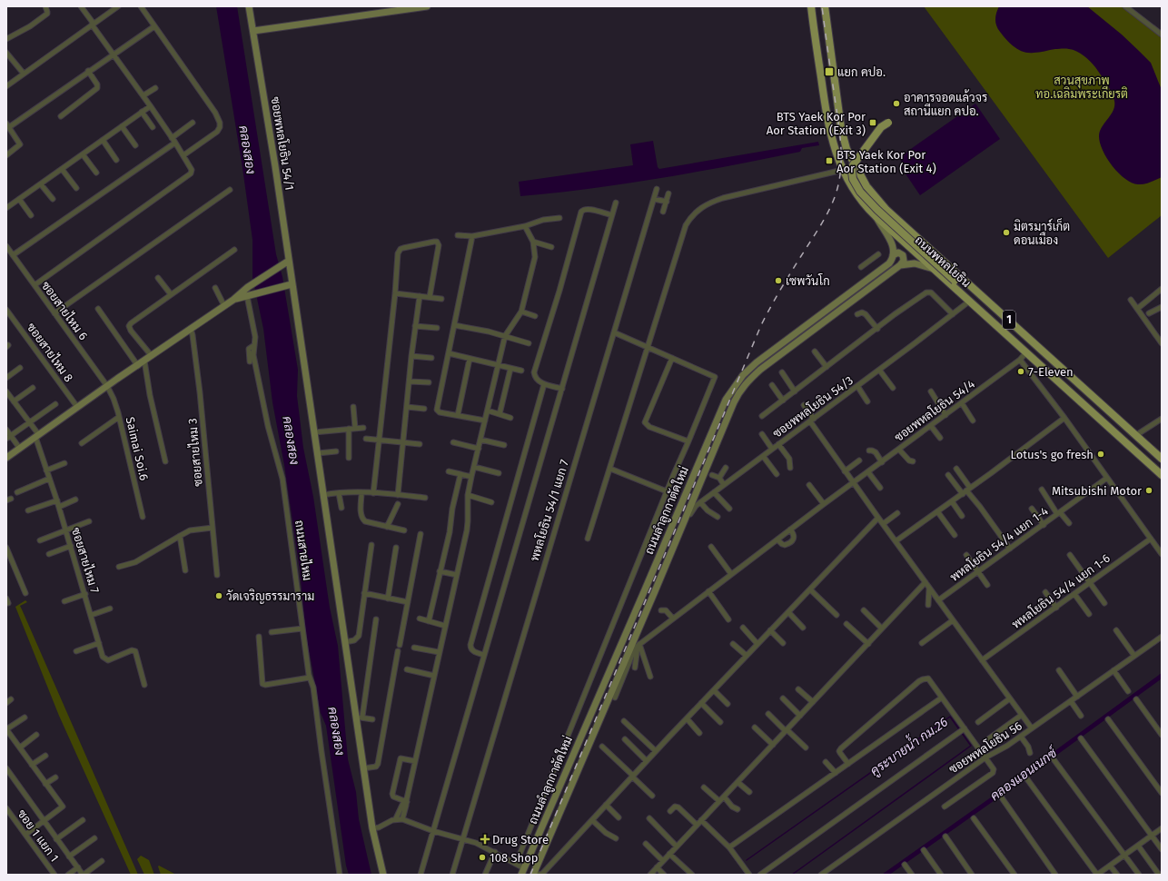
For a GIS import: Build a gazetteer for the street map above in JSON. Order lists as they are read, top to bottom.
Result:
{
  "streets": {
    "main road": [
      "ซอยพหลโยธิน 54/1",
      "ถนนพหลโยธิน",
      "1",
      "ถนนลำลูกกาตัดใหม่"
    ],
    "street": [
      "ซอยสายไหม 6",
      "ซอยสายไหม 8",
      "ซอยพหลโยธิน 54/3",
      "ซอยพหลโยธิน 54/4",
      "Saimai Soi.6",
      "ซอยสายไหม 3",
      "พหลโยธิน 54/1 แยก 7",
      "พหลโยธิน 54/4 แยก 1-4",
      "ถนนสายไหม",
      "ซอยสายไหม 7",
      "พหลโยธิน 54/4 แยก 1-6",
      "ซอยพหลโยธิน 56",
      "ซอย 1 แยก 1"
    ]
  },
  "crossings": [
    ["ถนนพหลโยธิน", "ซอยพหลโยธิน 54/3"],
    ["ถนนพหลโยธิน", "ซอยพหลโยธิน 54/4"],
    ["ซอยสายไหม 6", "Saimai Soi.6"]
  ],
  "water": ["คลองสอง", "คูระบายน้ำ กม.26", "คลองแอนเนกซ์"],
  "parks": ["สวนสุขภาพ ทอ.เฉลิมพระเกียรติ"],
  "places": {
    "transit": ["แยก คปอ.", "BTS Yaek Kor Por Aor Station (Exit 3)", "BTS Yaek Kor Por Aor Station (Exit 4)"],
    "other": [
      "อาคารจอดแล้วจร สถานีแยก คปอ.",
      "มิตรมาร์เก็ต ดอนเมือง",
      "เซพวันโก",
      "7-Eleven",
      "Lotus's go fresh",
      "Mitsubishi Motor",
      "วัดเจริญธรรมาราม",
      "108 Shop"
    ],
    "health": ["Drug Store"]
  }
}
